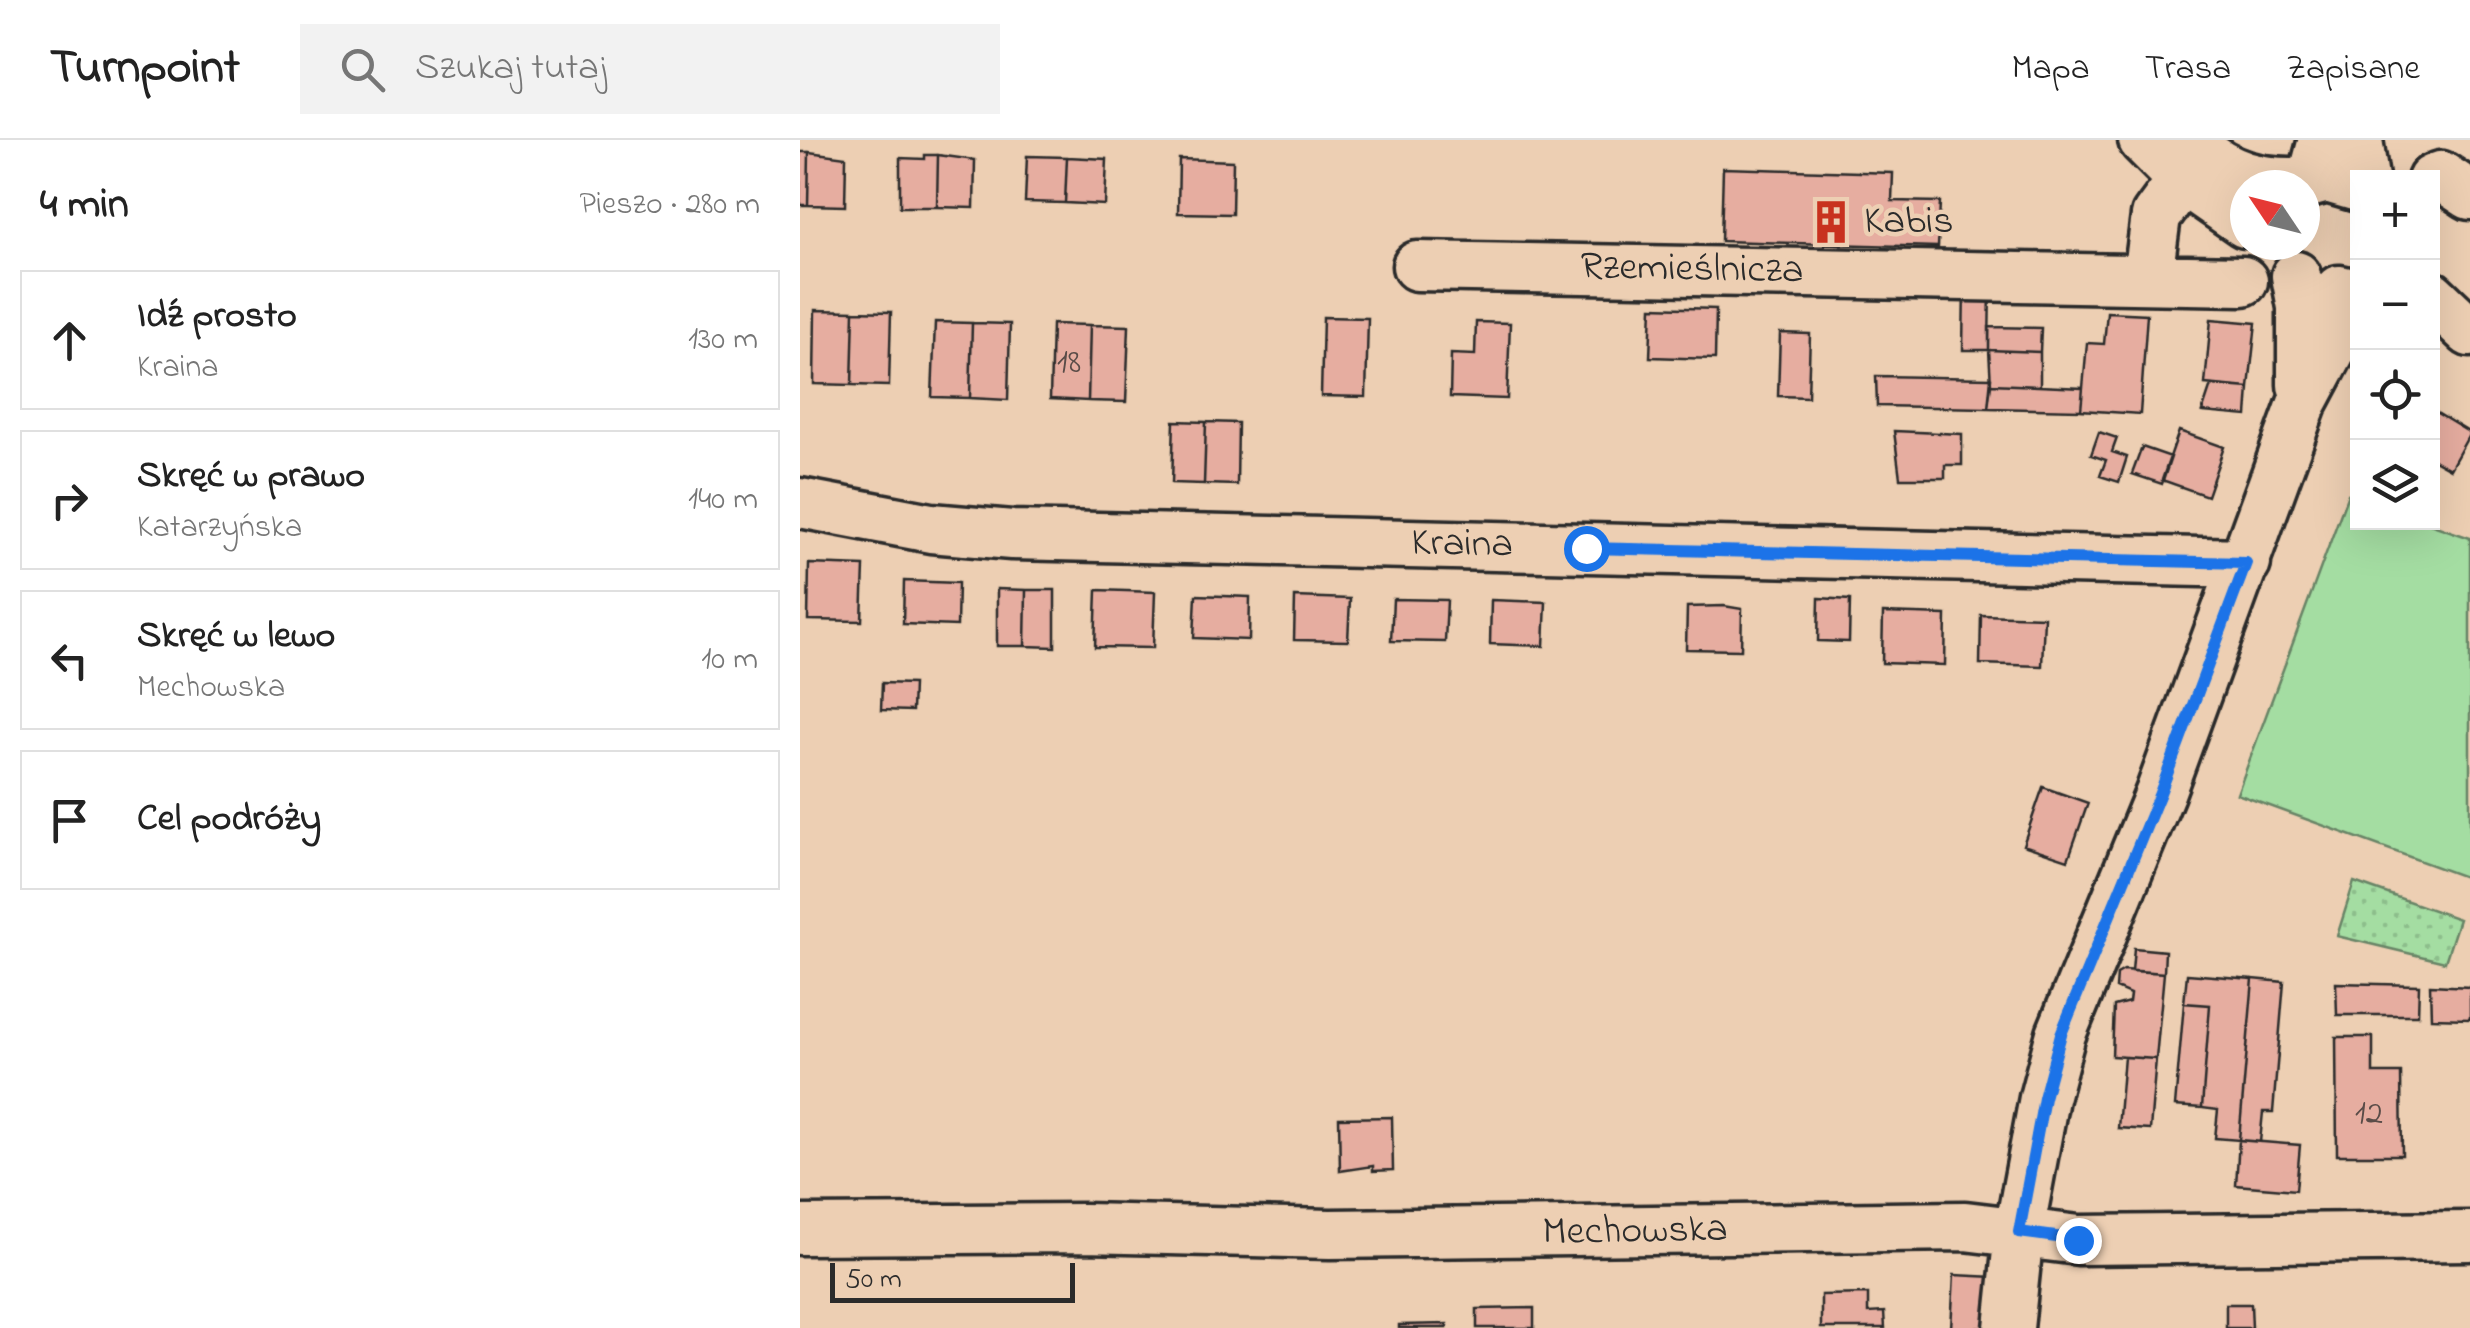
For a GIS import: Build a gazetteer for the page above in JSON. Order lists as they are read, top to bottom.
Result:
{
  "streets": {
    "street": ["Rzemieślnicza", "Kraina", "Mechowska"]
  },
  "places": {
    "building": ["Kabis"]
  },
  "house_numbers": ["18", "12"],
  "scale_bar": "50 m",
  "north": "top left",
  "page": {
    "header": "Turnpoint",
    "search": "Szukaj tutaj",
    "nav": ["Mapa", "Trasa", "Zapisane"],
    "heading": ["4 min", "Pieszo · 280 m"],
    "map_buttons": ["+", "−"],
    "list": [
      ["Idź prosto", "Kraina", "130 m"],
      ["Skręć w prawo", "Katarzyńska", "140 m"],
      ["Skręć w lewo", "Mechowska", "10 m"],
      "Cel podróży"
    ],
    "scale": "50 m"
  }
}
